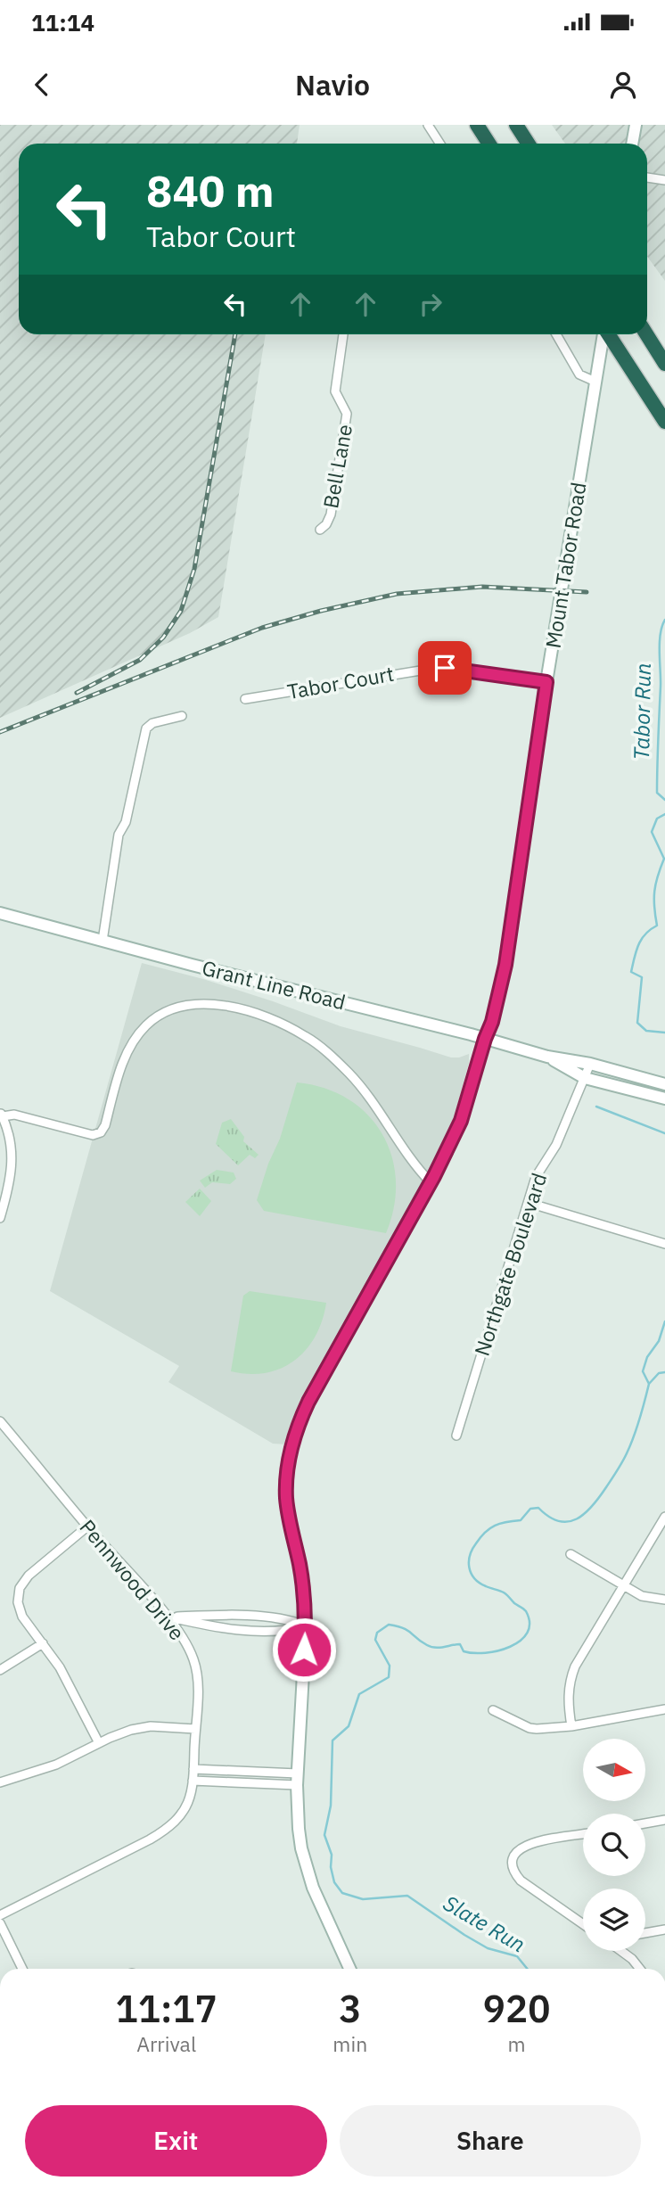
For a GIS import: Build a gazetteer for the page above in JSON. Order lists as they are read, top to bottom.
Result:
{
  "streets": {
    "street": [
      "Bell Lane",
      "Mount Tabor Road",
      "Tabor Court",
      "Grant Line Road",
      "Northgate Boulevard",
      "Pennwood Drive"
    ]
  },
  "crossings": [
    ["Mount Tabor Road", "Tabor Court"],
    ["Mount Tabor Road", "Grant Line Road"],
    ["Grant Line Road", "Northgate Boulevard"]
  ],
  "water": ["Tabor Run", "Slate Run"],
  "north": "right",
  "page": {
    "status": "11:14",
    "header": "Navio",
    "turn": ["840 m", "Tabor Court"],
    "eta": [
      "11:17",
      "Arrival",
      "3",
      "min",
      "920",
      "m"
    ],
    "buttons": ["Exit", "Share"]
  }
}
